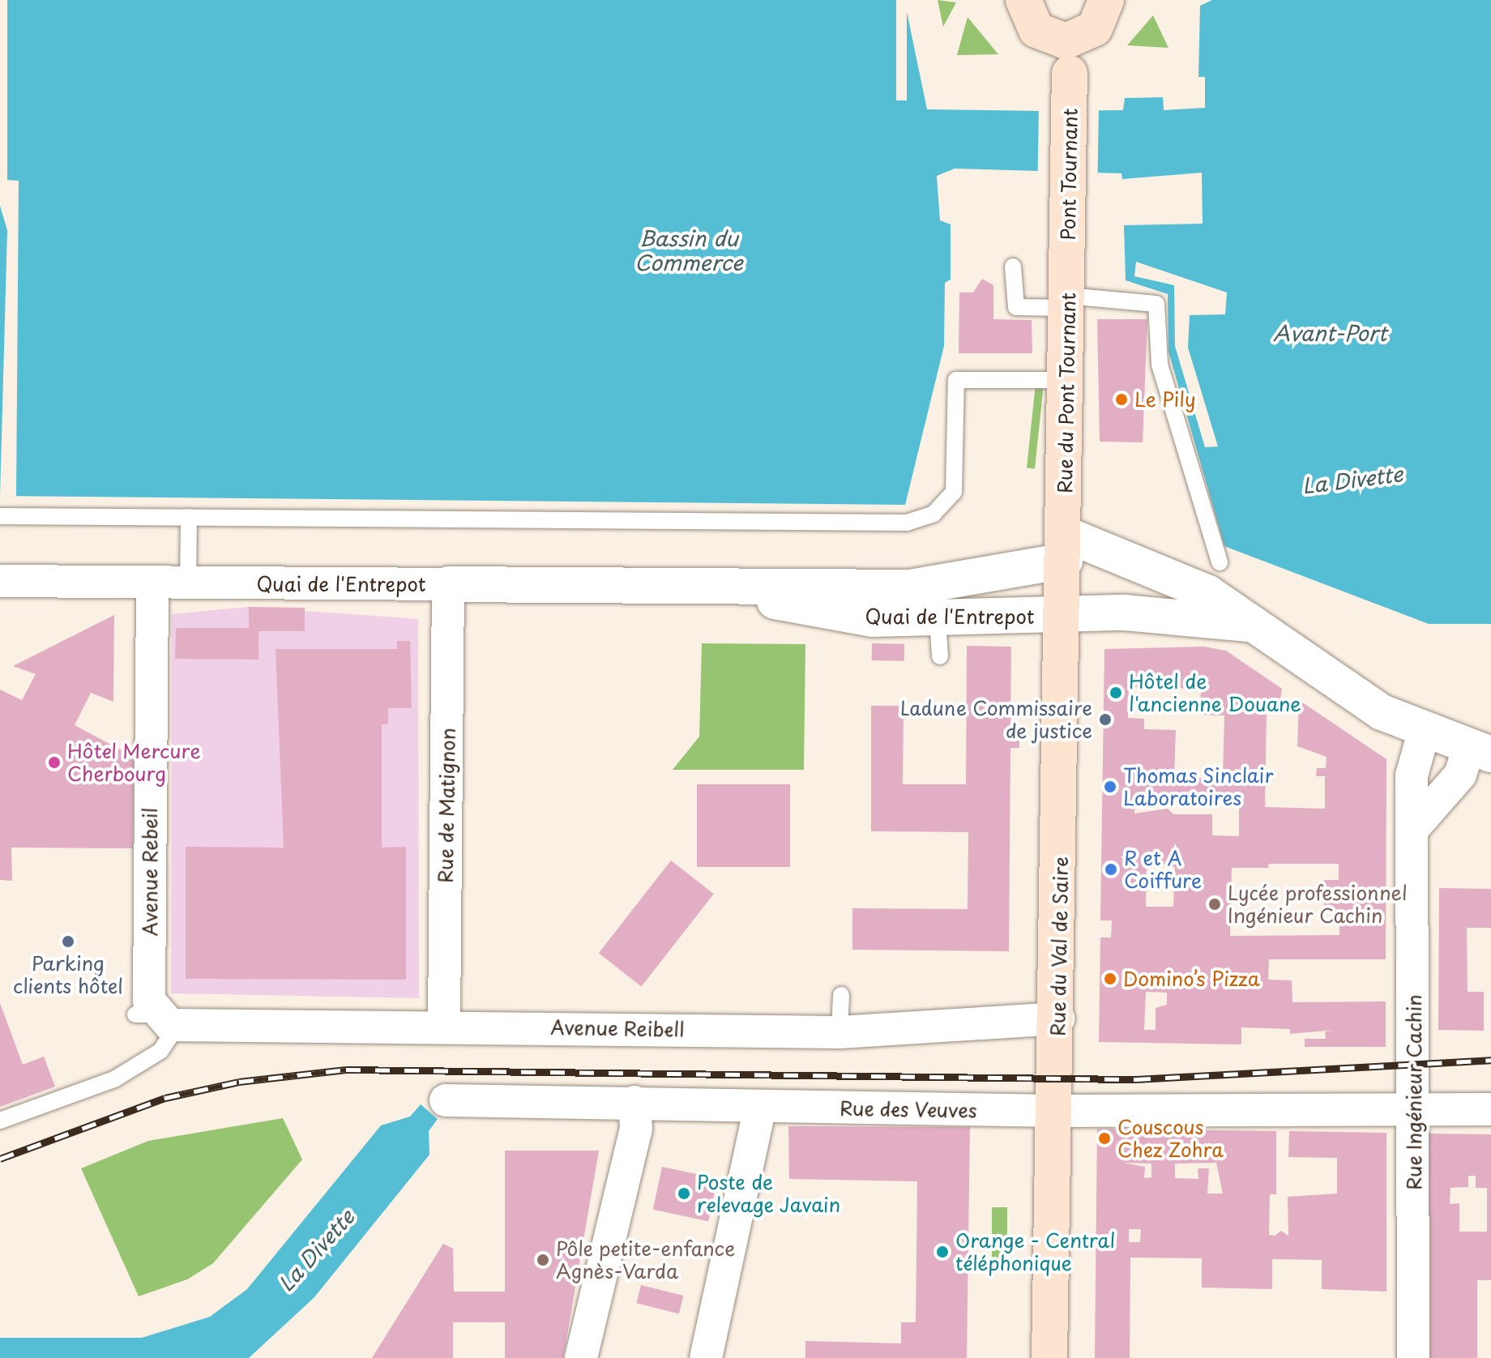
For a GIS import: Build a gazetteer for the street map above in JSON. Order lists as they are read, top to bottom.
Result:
{
  "streets": {
    "main road": ["Pont Tournant", "Rue du Pont Tournant", "Rue du Val de Saire"],
    "street": [
      "Quai de l'Entrepot",
      "Rue de Matignon",
      "Avenue Rebeil",
      "Avenue Reibell",
      "Rue Ingénieur Cachin",
      "Rue des Veuves"
    ]
  },
  "crossings": [
    ["Pont Tournant", "Rue du Pont Tournant"],
    ["Rue du Pont Tournant", "Quai de l'Entrepot"],
    ["Rue du Pont Tournant", "Rue du Val de Saire"],
    ["Quai de l'Entrepot", "Rue de Matignon"],
    ["Quai de l'Entrepot", "Avenue Rebeil"],
    ["Quai de l'Entrepot", "Rue du Val de Saire"],
    ["Rue de Matignon", "Avenue Reibell"],
    ["Avenue Rebeil", "Avenue Reibell"],
    ["Rue du Val de Saire", "Avenue Reibell"],
    ["Rue du Val de Saire", "Rue des Veuves"],
    ["Rue Ingénieur Cachin", "Rue des Veuves"]
  ],
  "water": ["Bassin du Commerce", "Avant-Port", "La Divette"],
  "places": [
    "Le Pily",
    "Hôtel de l'ancienne Douane",
    "Ladune Commissaire de justice",
    "Hôtel Mercure Cherbourg",
    "Thomas Sinclair Laboratoires",
    "R et A Coiffure",
    "Lycée professionnel Ingénieur Cachin",
    "Parking clients hôtel",
    "Domino’s Pizza",
    "Couscous Chez Zohra",
    "Poste de relevage Javain",
    "Orange - Central téléphonique",
    "Pôle petite-enfance Agnès-Varda"
  ]
}
